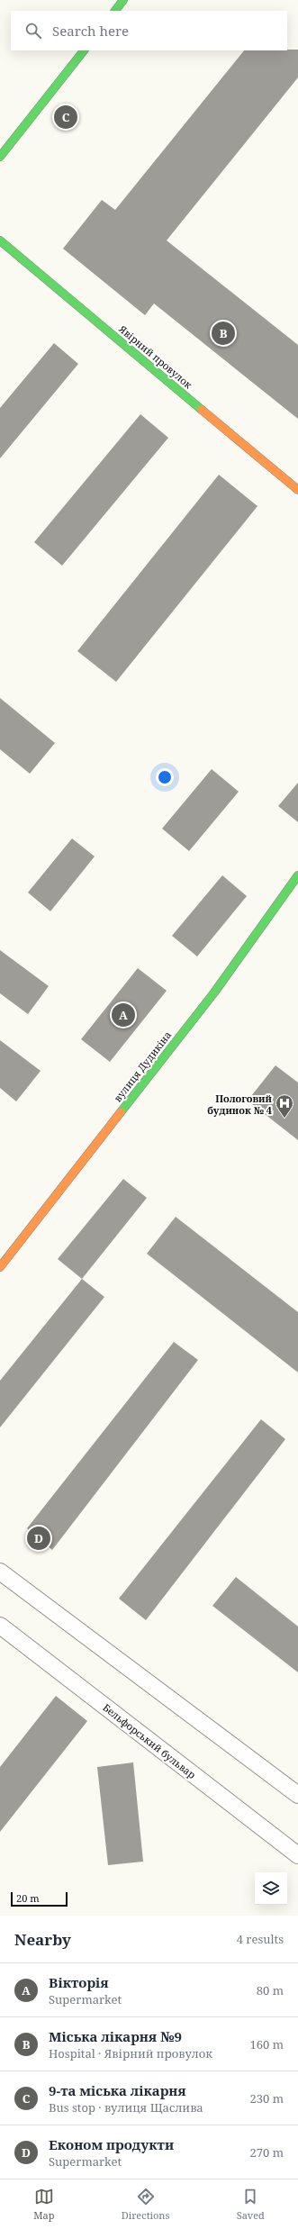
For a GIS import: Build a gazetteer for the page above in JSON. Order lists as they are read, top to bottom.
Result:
{
  "streets": {
    "street": ["Явірний провулок", "вулиця Дудикіна", "Бельфорський бульвар"]
  },
  "places": {
    "hospital": ["Пологовий будинок № 4"]
  },
  "scale_bar": "20 m",
  "page": {
    "search": "Search here",
    "pins": [
      "C",
      "B",
      "A",
      "D"
    ],
    "scale": "20 m",
    "heading": ["Nearby", "4 results"],
    "list": [
      {
        "mark": "A",
        "name": "Вікторія",
        "note": "Supermarket",
        "value": "80 m"
      },
      {
        "mark": "B",
        "name": "Міська лікарня №9",
        "note": "Hospital · Явірний провулок",
        "value": "160 m"
      },
      {
        "mark": "C",
        "name": "9-та міська лікарня",
        "note": "Bus stop · вулиця Щаслива",
        "value": "230 m"
      },
      {
        "mark": "D",
        "name": "Економ продукти",
        "note": "Supermarket",
        "value": "270 m"
      }
    ],
    "nav": ["Map", "Directions", "Saved"]
  }
}
